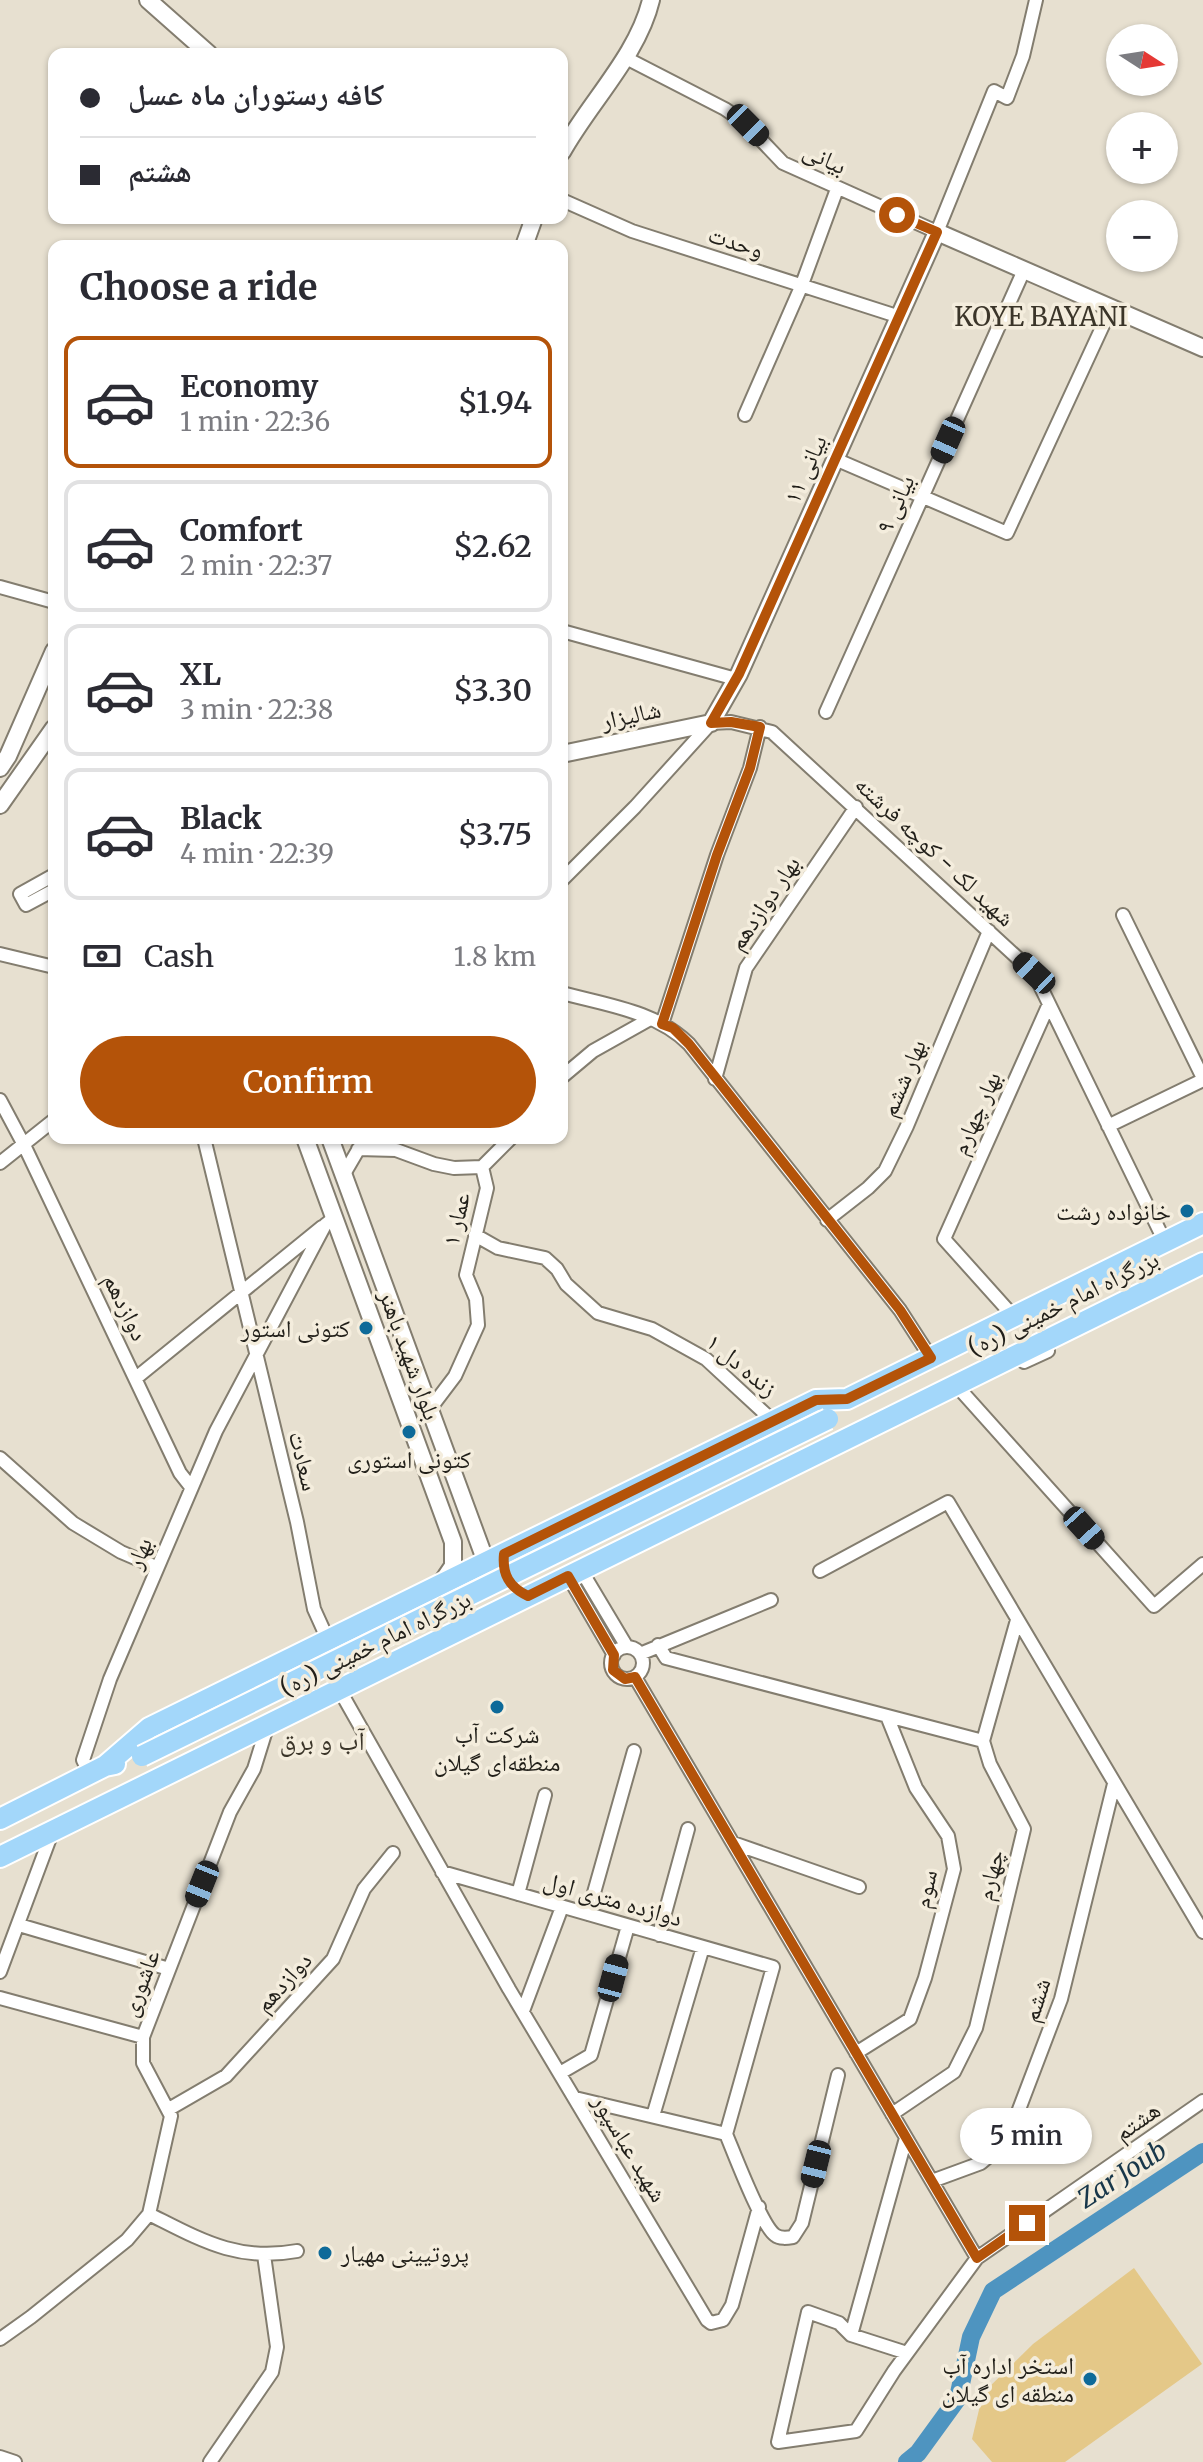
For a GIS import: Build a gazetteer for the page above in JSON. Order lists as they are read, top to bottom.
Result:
{
  "streets": {
    "highway": ["بزرگراه امام خمینی (ره)"],
    "street": [
      "بیانی",
      "وحدت",
      "بیانی ۱۱",
      "بیانی ۹",
      "شالیزار",
      "شهید لک - کوچه فرشته",
      "بهار دوازدهم",
      "بهار ششم",
      "بهار چهارم",
      "عمار ۱",
      "دوازدهم",
      "بلوار شهید باهنر",
      "زنده دل ۱",
      "سعادت",
      "بهار",
      "چهارم",
      "سوم",
      "دوازده متری اول",
      "عاشوری",
      "ششم",
      "هشتم",
      "شهید عباسپور"
    ]
  },
  "crossings": [
    ["بیانی", "بیانی ۱۱"],
    ["وحدت", "بیانی ۱۱"],
    ["بیانی ۱۱", "شالیزار"],
    ["بیانی ۱۱", "شهید لک - کوچه فرشته"],
    ["شالیزار", "شهید لک - کوچه فرشته"],
    ["شهید لک - کوچه فرشته", "بهار دوازدهم"],
    ["شهید لک - کوچه فرشته", "بهار ششم"],
    ["شهید لک - کوچه فرشته", "بهار چهارم"],
    ["شهید لک - کوچه فرشته", "بزرگراه امام خمینی (ره)"],
    ["بهار چهارم", "بزرگراه امام خمینی (ره)"],
    ["عمار ۱", "بلوار شهید باهنر"],
    ["عمار ۱", "زنده دل ۱"],
    ["بزرگراه امام خمینی (ره)", "بلوار شهید باهنر"],
    ["بزرگراه امام خمینی (ره)", "زنده دل ۱"],
    ["بزرگراه امام خمینی (ره)", "سعادت"],
    ["بزرگراه امام خمینی (ره)", "بهار"],
    ["بزرگراه امام خمینی (ره)", "عاشوری"],
    ["بزرگراه امام خمینی (ره)", "شهید عباسپور"],
    ["دوازدهم", "بهار"],
    ["دوازدهم", "عاشوری"],
    ["بلوار شهید باهنر", "بهار"],
    ["سعادت", "بهار"],
    ["دوازده متری اول", "شهید عباسپور"]
  ],
  "districts": ["KOYE BAYANI", "آب و برق"],
  "water": ["Zar Joub"],
  "places": [
    "خانواده رشت",
    "کتونی استور",
    "کتونی استوری",
    "شرکت آب منطقه‌ای گیلان",
    "پروتیینی مهیار",
    "استخر اداره آب منطقه ای گیلان"
  ],
  "north": "right",
  "page": {
    "map_buttons": ["+", "−"],
    "banner": ["کافه رستوران ماه عسل", "هشتم"],
    "heading": "Choose a ride",
    "list": [
      {
        "name": "Economy",
        "note": "1 min · 22:36",
        "value": "$1.94"
      },
      {
        "name": "Comfort",
        "note": "2 min · 22:37",
        "value": "$2.62"
      },
      {
        "name": "XL",
        "note": "3 min · 22:38",
        "value": "$3.30"
      },
      {
        "name": "Black",
        "note": "4 min · 22:39",
        "value": "$3.75"
      }
    ],
    "pay": ["Cash", "1.8 km"],
    "buttons": "Confirm",
    "bubble": "5 min"
  }
}
